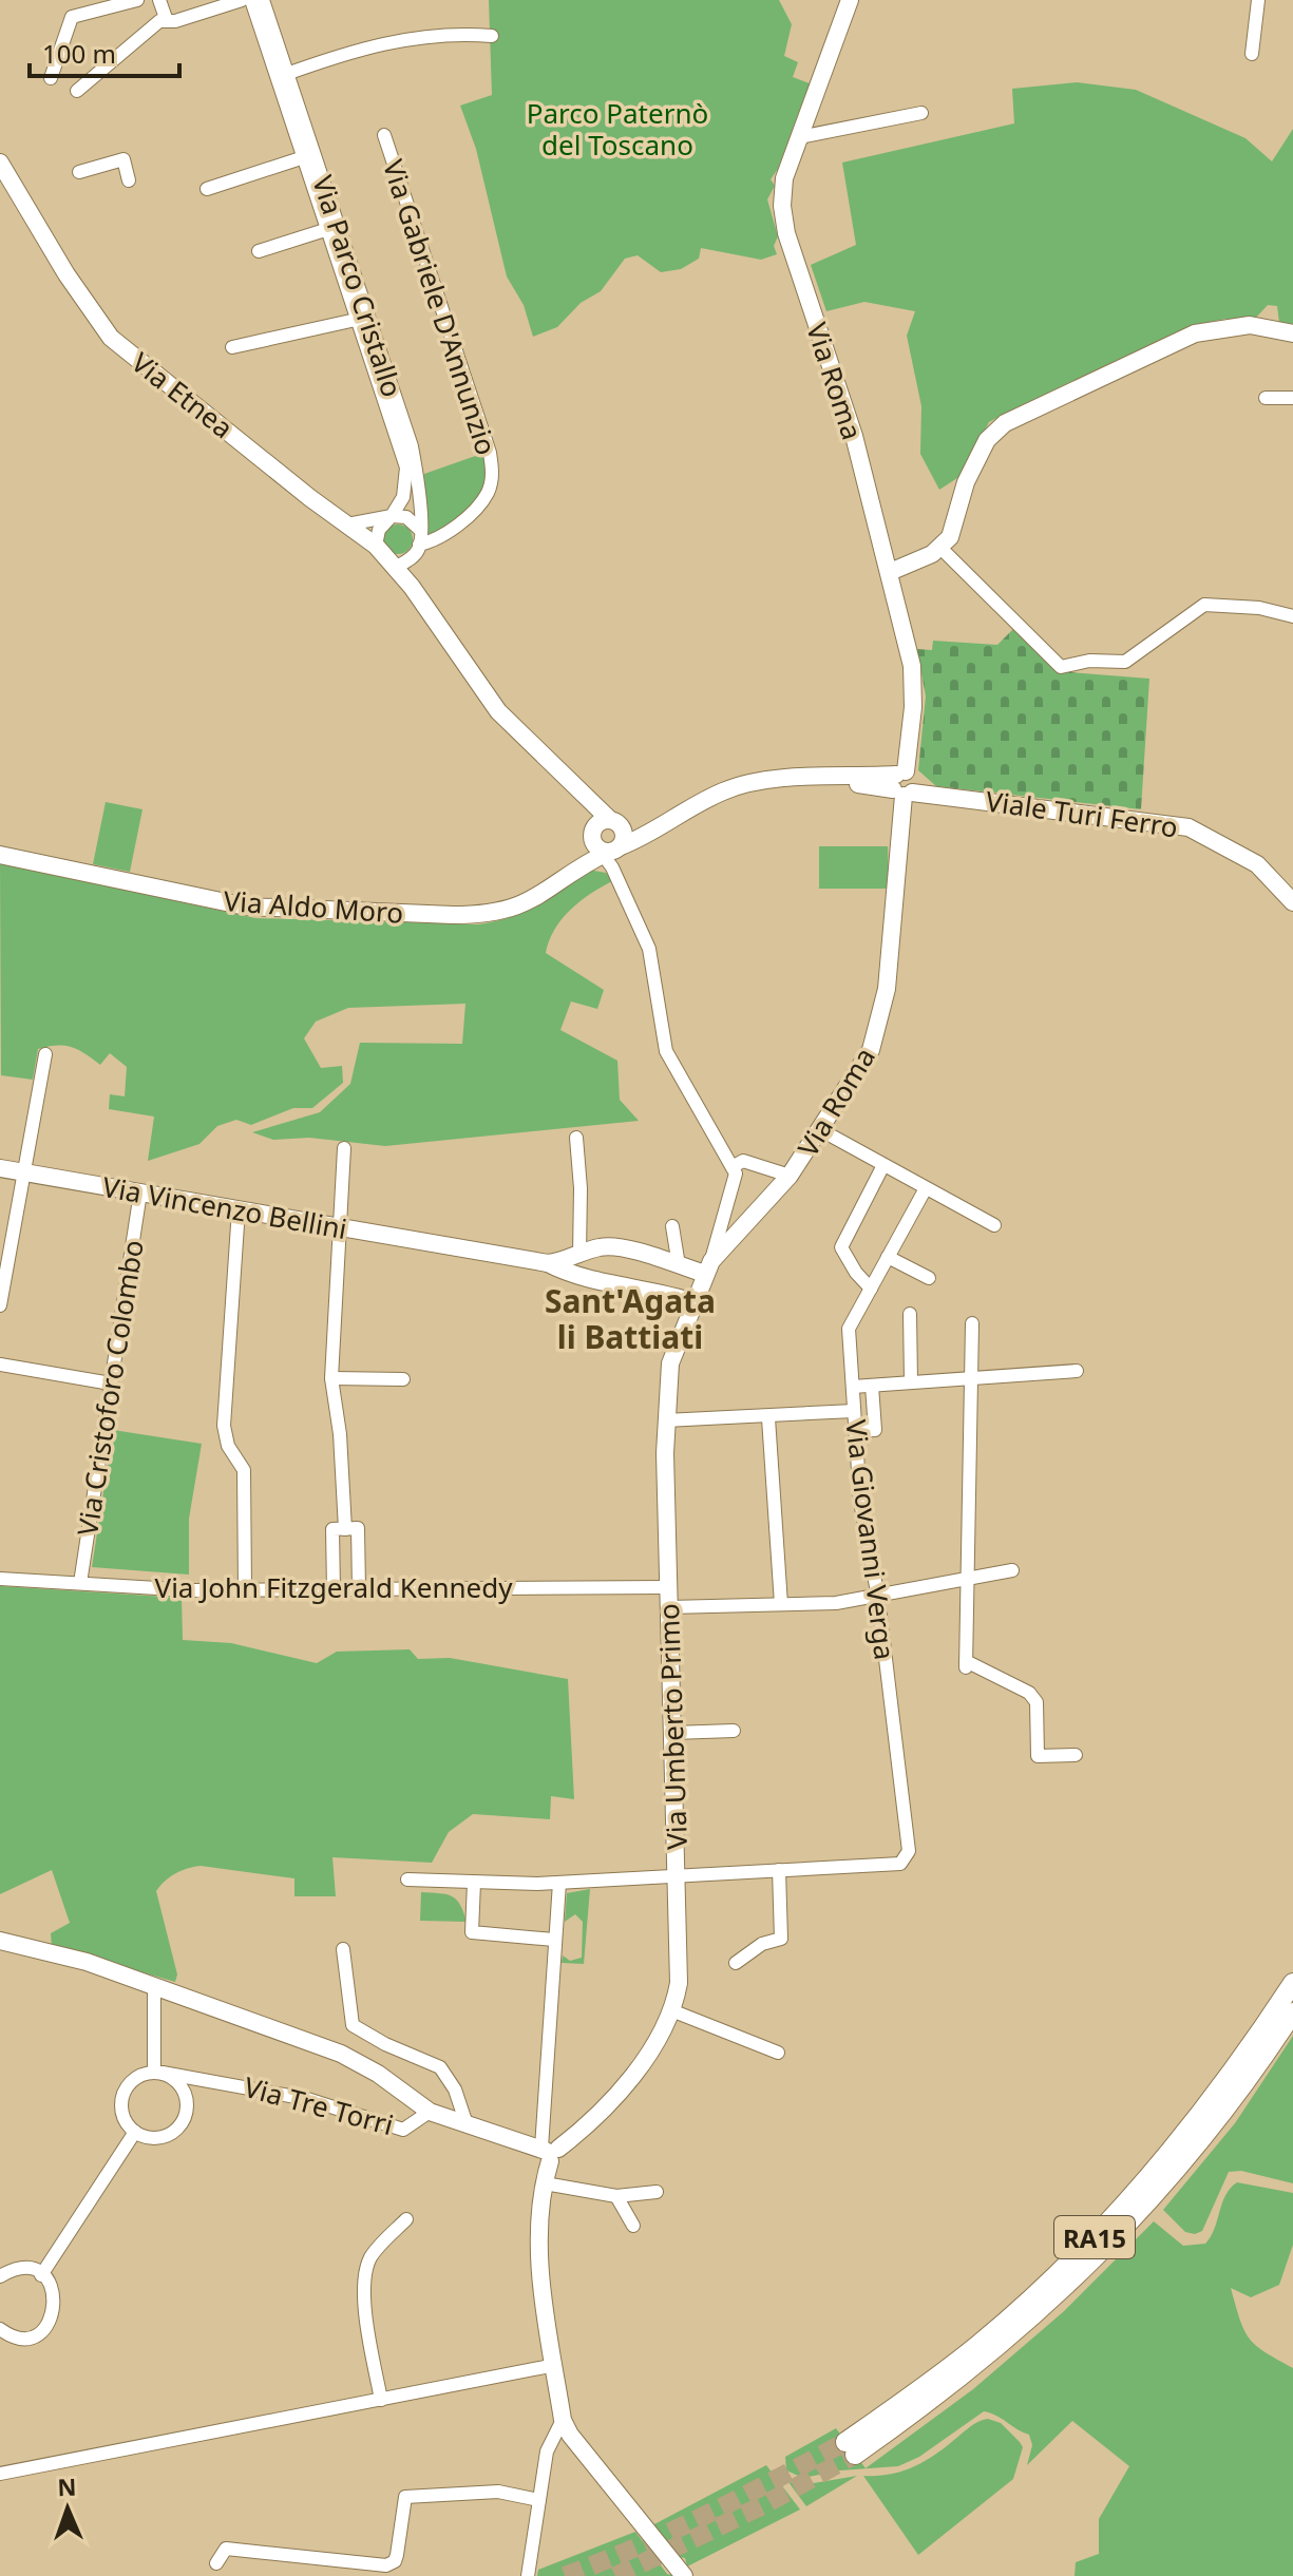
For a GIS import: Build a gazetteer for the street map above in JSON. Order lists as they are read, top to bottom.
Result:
{
  "streets": {
    "highway": ["RA15"],
    "main road": [
      "Via Roma",
      "Via Etnea",
      "Viale Turi Ferro",
      "Via Aldo Moro",
      "Via Vincenzo Bellini",
      "Via Umberto Primo"
    ],
    "street": [
      "Via Parco Cristallo",
      "Via Gabriele D'Annunzio",
      "Via Cristoforo Colombo",
      "Via Giovanni Verga",
      "Via John Fitzgerald Kennedy",
      "Via Tre Torri"
    ]
  },
  "crossings": [
    ["Via Parco Cristallo", "Via Gabriele D'Annunzio"],
    ["Via Parco Cristallo", "Via Etnea"],
    ["Via Gabriele D'Annunzio", "Via Etnea"],
    ["Via Roma", "Viale Turi Ferro"],
    ["Via Roma", "Via Umberto Primo"],
    ["Via Vincenzo Bellini", "Via Cristoforo Colombo"],
    ["Via Cristoforo Colombo", "Via John Fitzgerald Kennedy"],
    ["Via John Fitzgerald Kennedy", "Via Umberto Primo"]
  ],
  "districts": ["Sant'Agata li Battiati"],
  "parks": ["Parco Paternò del Toscano"],
  "scale_bar": "100 m",
  "north": "top"
}
